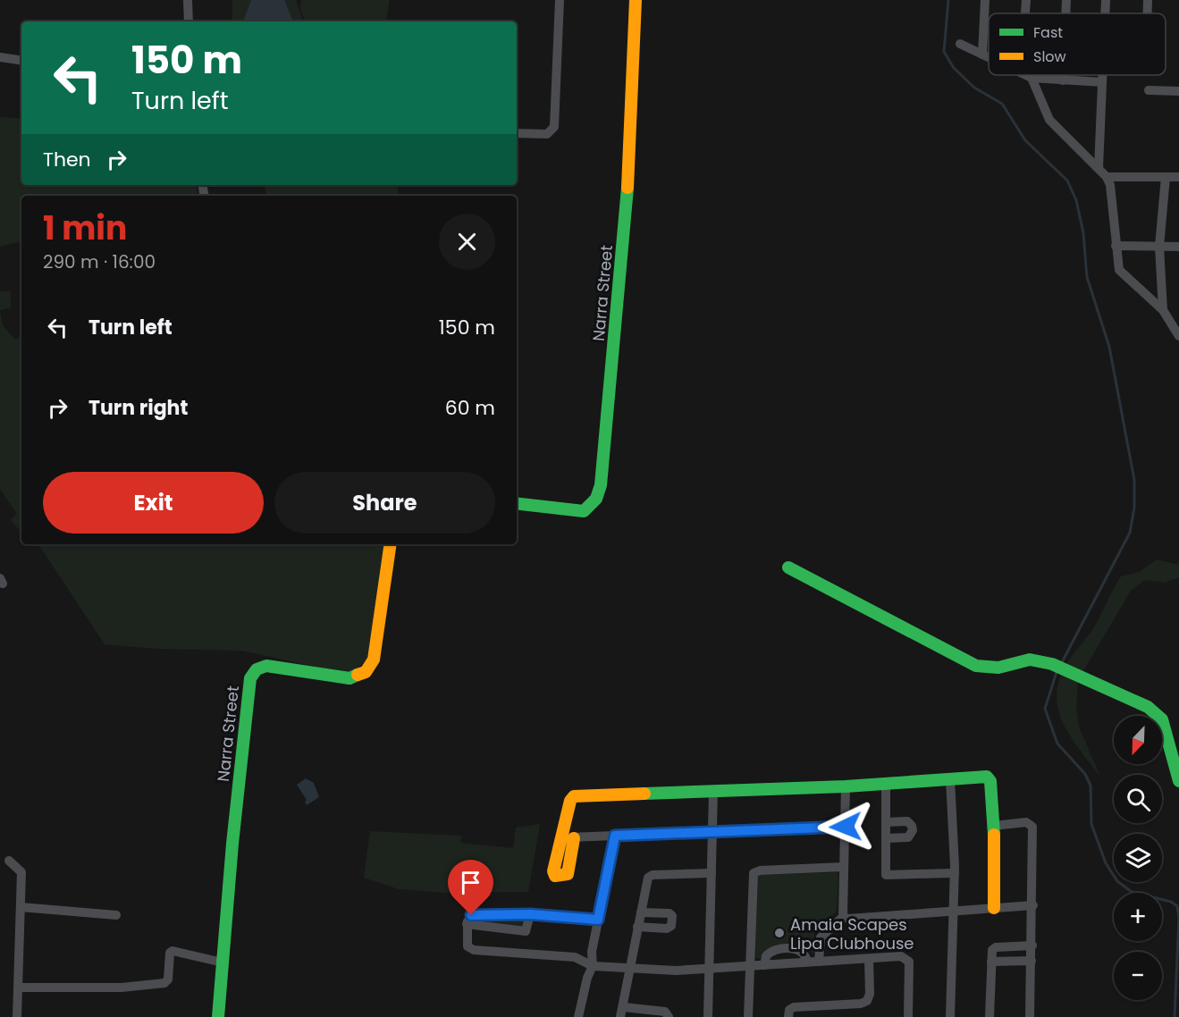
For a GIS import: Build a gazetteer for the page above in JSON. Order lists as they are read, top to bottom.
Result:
{
  "streets": {
    "street": ["Narra Street"]
  },
  "places": ["Amaia Scapes Lipa Clubhouse"],
  "legend": ["Fast", "Slow"],
  "north": "bottom left",
  "page": {
    "turn": ["150 m", "Turn left"],
    "then": "Then",
    "heading": ["1 min", "290 m · 16:00"],
    "list": [
      {
        "name": "Turn left",
        "value": "150 m"
      },
      {
        "name": "Turn right",
        "value": "60 m"
      }
    ],
    "buttons": ["Exit", "Share"],
    "map_buttons": ["+", "−"]
  }
}
